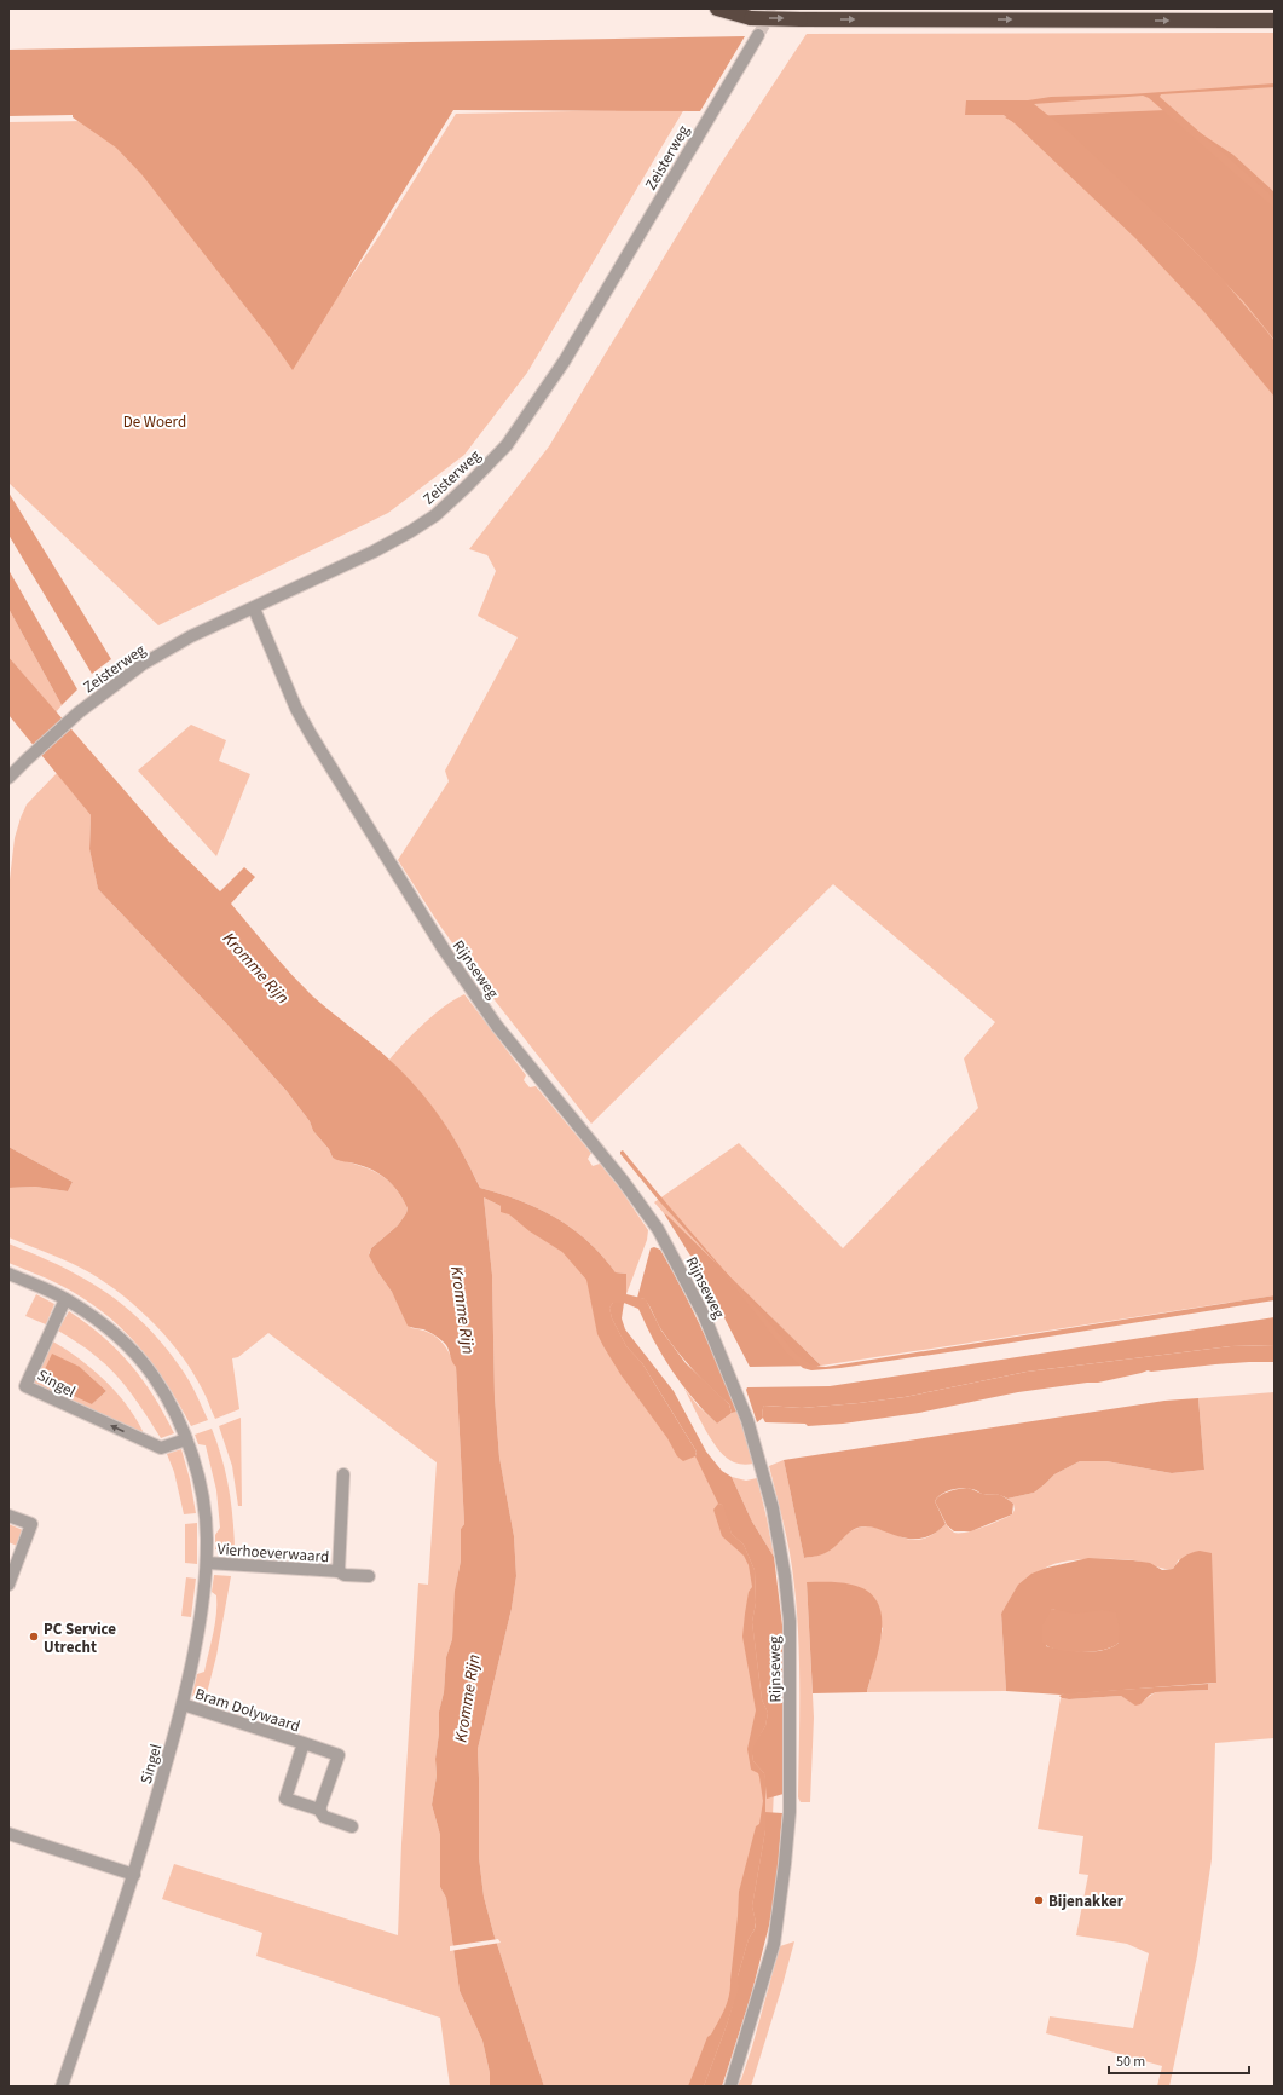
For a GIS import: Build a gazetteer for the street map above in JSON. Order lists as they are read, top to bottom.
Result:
{
  "streets": {
    "street": [
      "Zeisterweg",
      "Rijnseweg",
      "Singel",
      "Vierhoeverwaard",
      "Bram Dolywaard"
    ]
  },
  "crossings": [
    ["Zeisterweg", "Rijnseweg"],
    ["Singel", "Vierhoeverwaard"],
    ["Singel", "Bram Dolywaard"]
  ],
  "water": ["Kromme Rijn"],
  "parks": ["De Woerd"],
  "places": ["PC Service Utrecht", "Bijenakker"],
  "scale_bar": "50 m"
}
